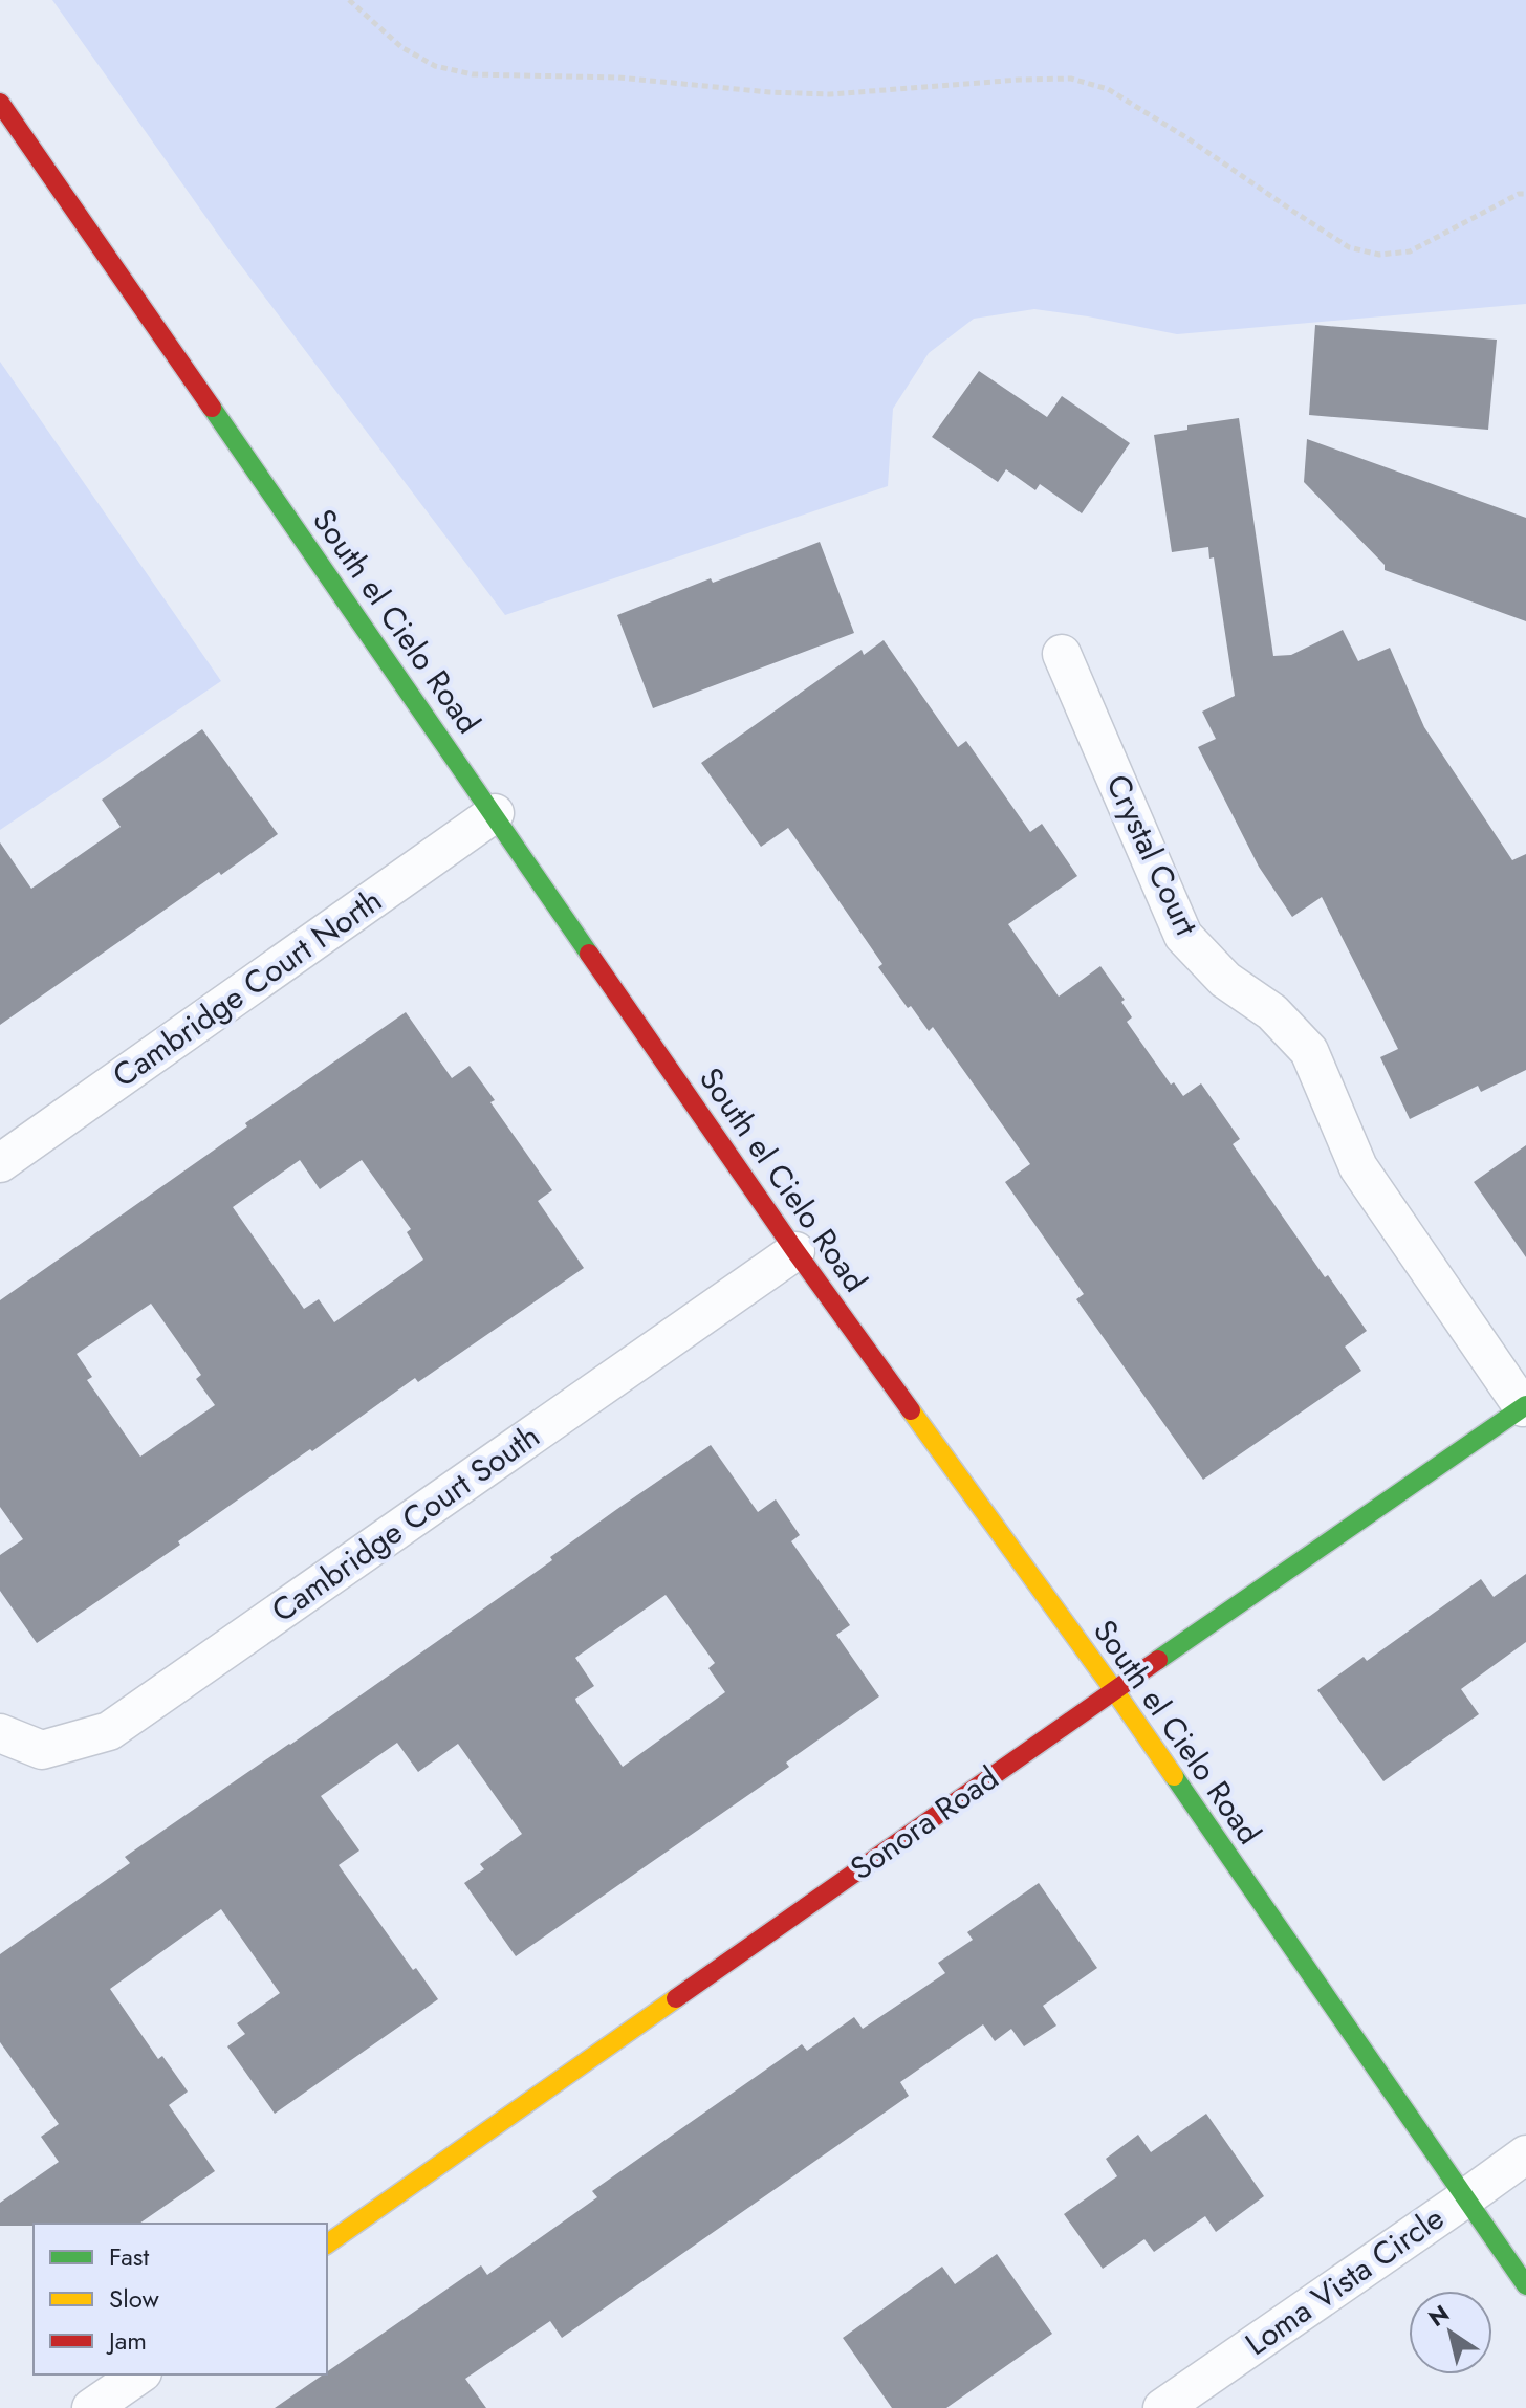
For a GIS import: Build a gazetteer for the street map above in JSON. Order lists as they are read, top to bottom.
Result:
{
  "streets": {
    "street": [
      "South el Cielo Road",
      "Crystal Court",
      "Cambridge Court North",
      "Cambridge Court South",
      "Sonora Road",
      "Loma Vista Circle"
    ]
  },
  "crossings": [
    ["South el Cielo Road", "Cambridge Court North"],
    ["South el Cielo Road", "Cambridge Court South"],
    ["South el Cielo Road", "Sonora Road"],
    ["South el Cielo Road", "Loma Vista Circle"],
    ["Crystal Court", "Sonora Road"]
  ],
  "legend": ["Fast", "Slow", "Jam"],
  "north": "top left"
}
